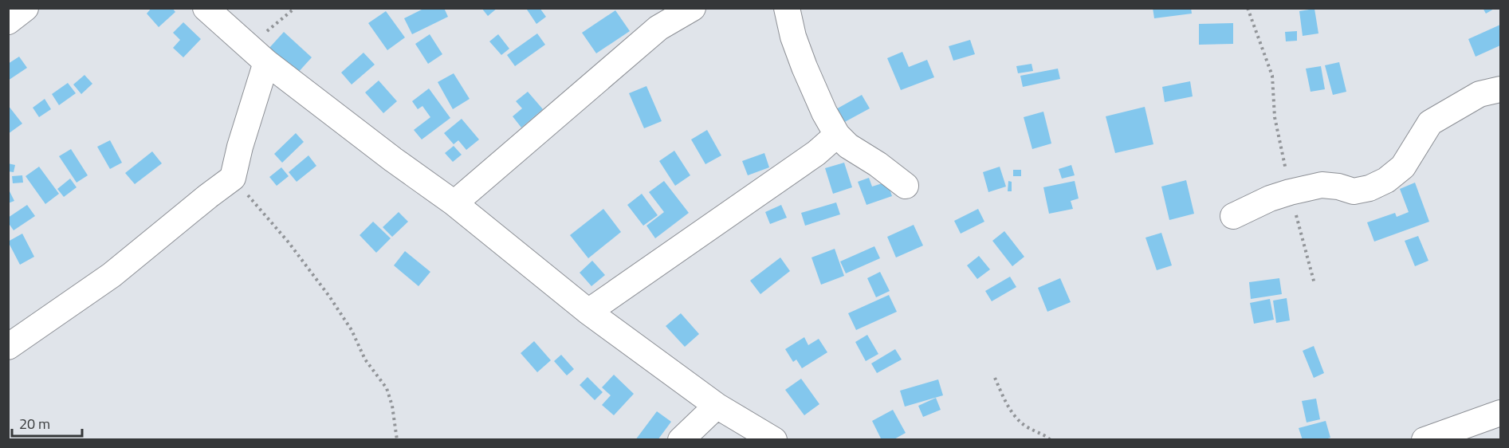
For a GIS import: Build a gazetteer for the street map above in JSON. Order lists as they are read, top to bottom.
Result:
{
  "scale_bar": "20 m"
}
